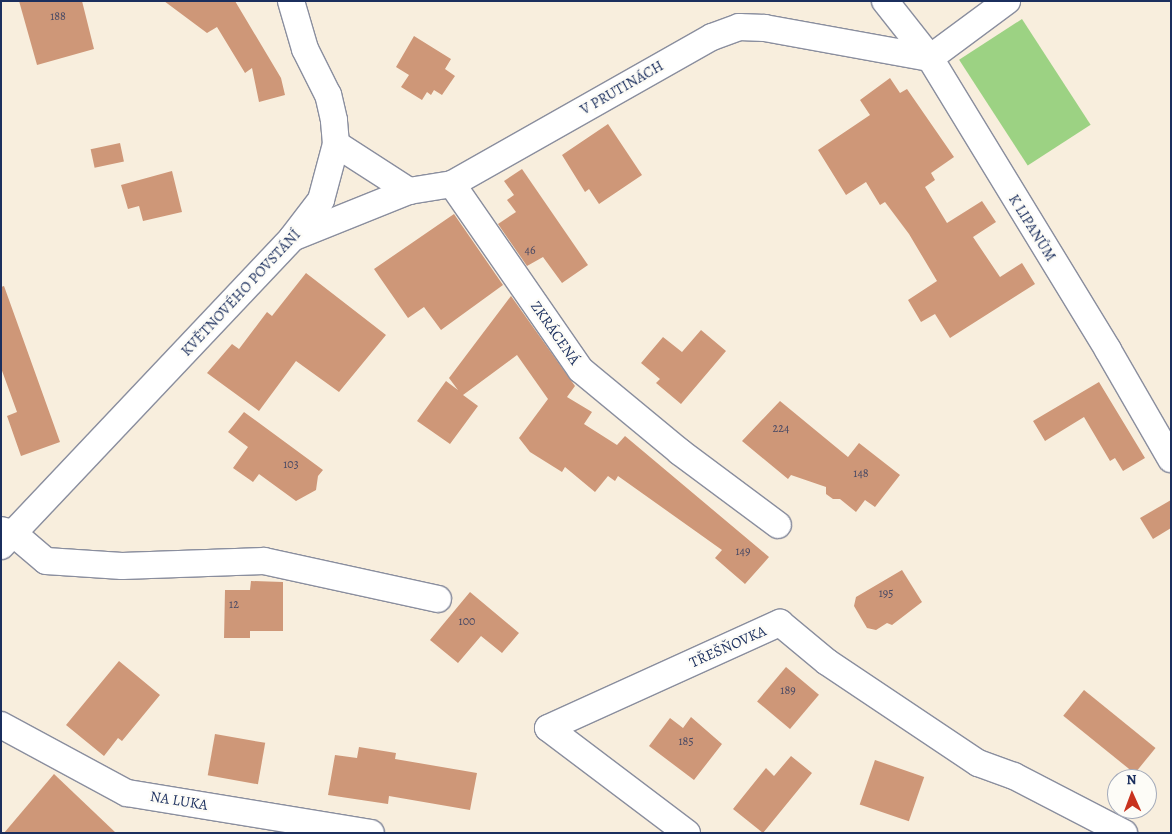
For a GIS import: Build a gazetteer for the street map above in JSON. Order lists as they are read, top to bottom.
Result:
{
  "streets": {
    "street": [
      "V PRUTINÁCH",
      "K LIPANŮM",
      "KVĚTNOVÉHO POVSTÁNÍ",
      "ZKRÁCENÁ",
      "TŘEŠŇOVKA",
      "NA LUKA"
    ]
  },
  "crossings": [
    ["V PRUTINÁCH", "K LIPANŮM"],
    ["V PRUTINÁCH", "KVĚTNOVÉHO POVSTÁNÍ"],
    ["V PRUTINÁCH", "ZKRÁCENÁ"]
  ],
  "house_numbers": [
    "188",
    "46",
    "224",
    "103",
    "148",
    "149",
    "195",
    "12",
    "100",
    "189",
    "185"
  ],
  "north": "top"
}
